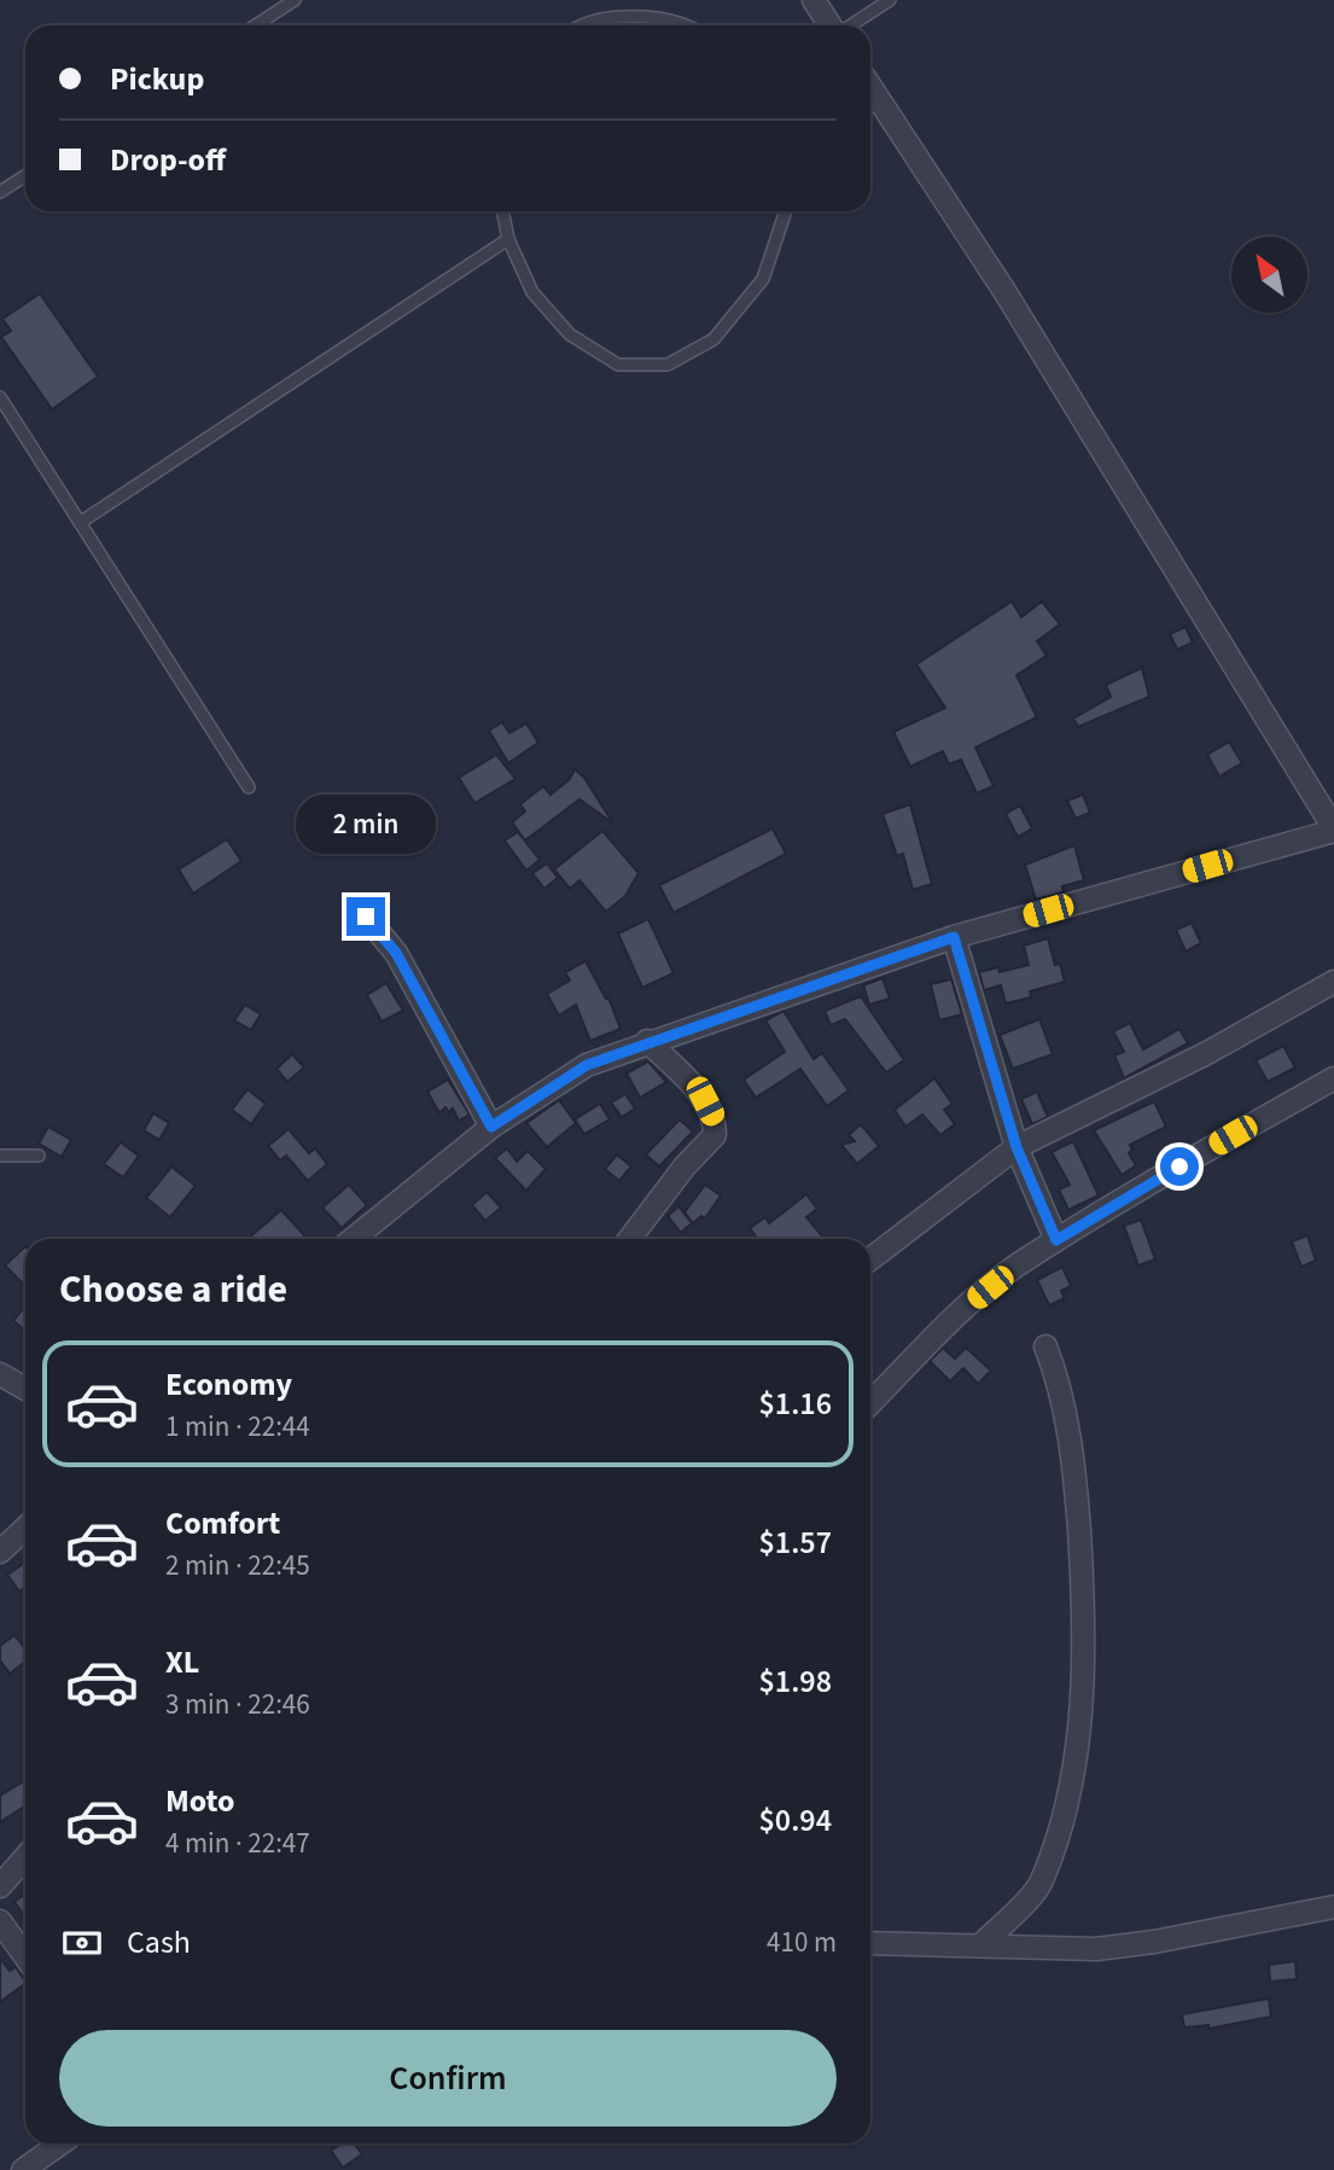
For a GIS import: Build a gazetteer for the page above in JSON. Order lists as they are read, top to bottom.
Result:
{
  "north": "top left",
  "page": {
    "banner": ["Pickup", "Drop-off"],
    "bubble": "2 min",
    "heading": "Choose a ride",
    "list": [
      {
        "name": "Economy",
        "note": "1 min · 22:44",
        "value": "$1.16"
      },
      {
        "name": "Comfort",
        "note": "2 min · 22:45",
        "value": "$1.57"
      },
      {
        "name": "XL",
        "note": "3 min · 22:46",
        "value": "$1.98"
      },
      {
        "name": "Moto",
        "note": "4 min · 22:47",
        "value": "$0.94"
      }
    ],
    "pay": ["Cash", "410 m"],
    "buttons": "Confirm"
  }
}
